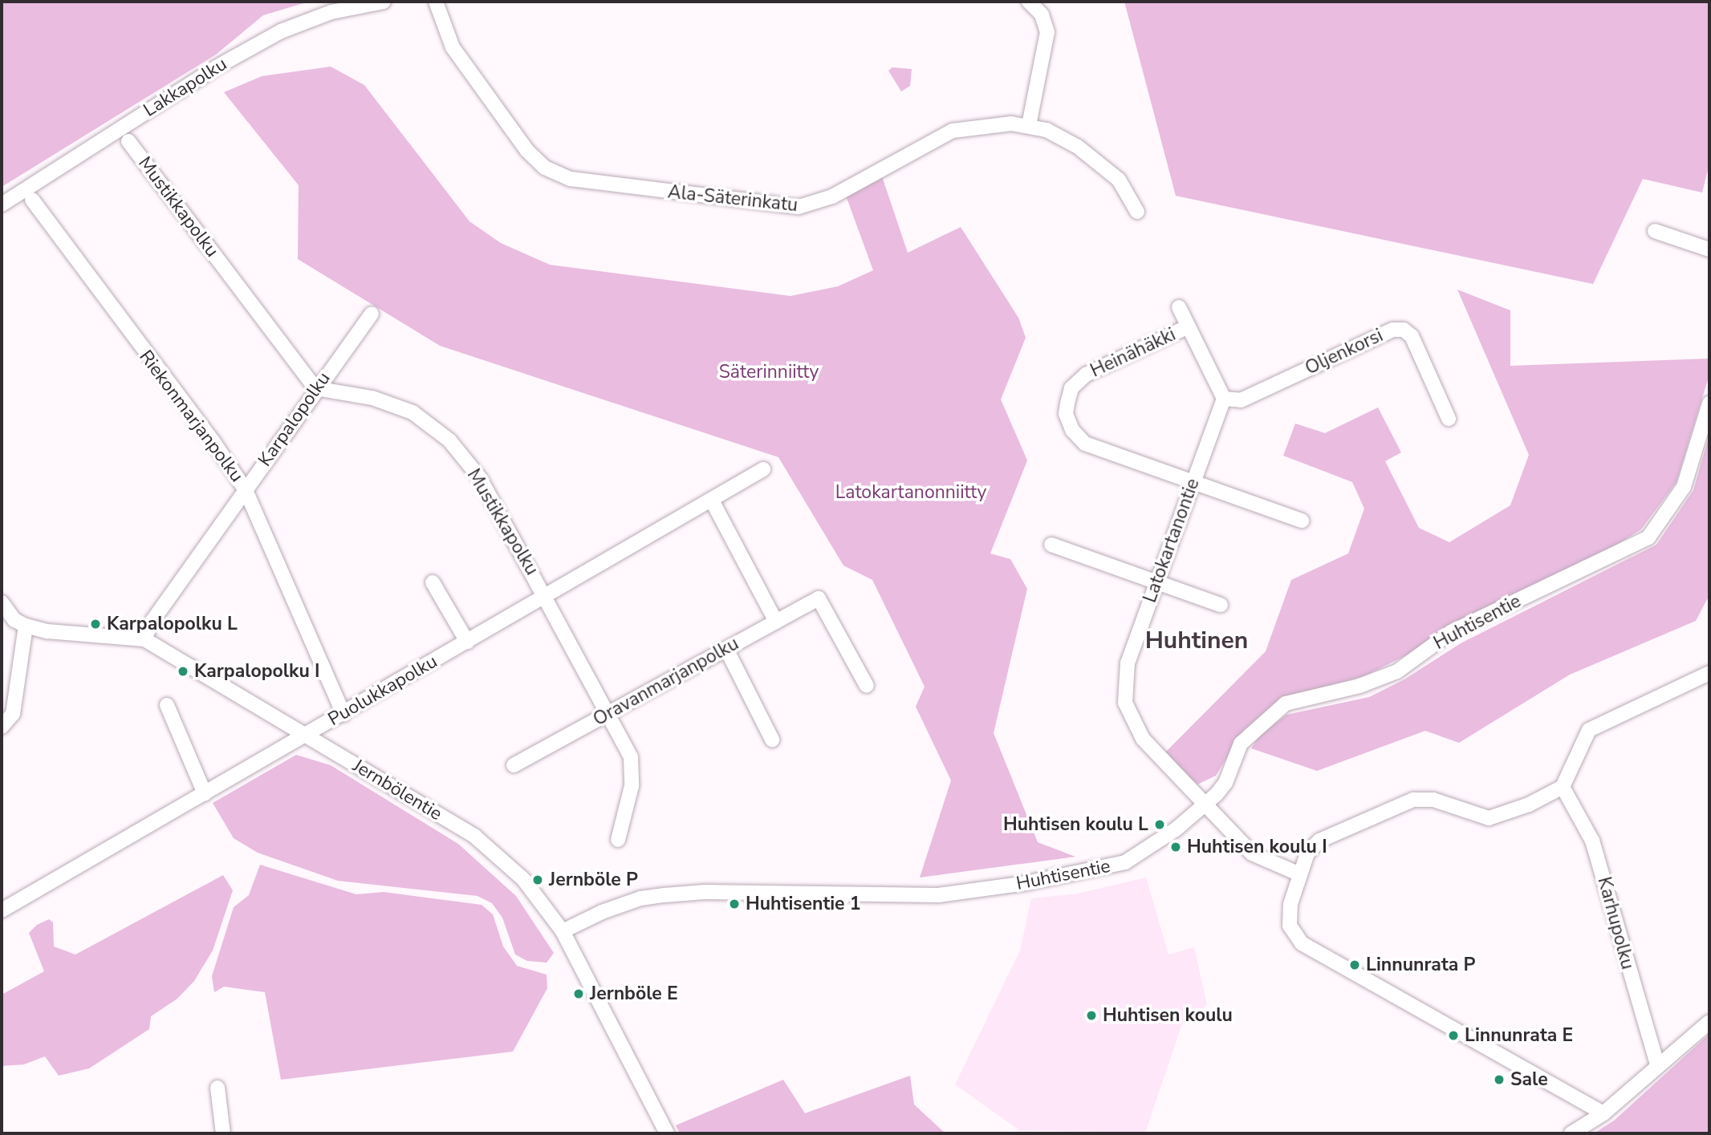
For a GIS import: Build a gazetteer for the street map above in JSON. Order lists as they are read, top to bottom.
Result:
{
  "streets": {
    "street": [
      "Lakkapolku",
      "Ala-Säterinkatu",
      "Mustikkapolku",
      "Oljenkorsi",
      "Heinähäkki",
      "Riekonmarjanpolku",
      "Karpalopolku",
      "Latokartanontie",
      "Huhtisentie",
      "Oravanmarjanpolku",
      "Puolukkapolku",
      "Jernbölentie",
      "Karhupolku"
    ]
  },
  "crossings": [
    ["Mustikkapolku", "Karpalopolku"],
    ["Mustikkapolku", "Oravanmarjanpolku"],
    ["Mustikkapolku", "Puolukkapolku"],
    ["Oljenkorsi", "Latokartanontie"],
    ["Heinähäkki", "Latokartanontie"],
    ["Riekonmarjanpolku", "Karpalopolku"],
    ["Riekonmarjanpolku", "Puolukkapolku"],
    ["Karpalopolku", "Jernbölentie"],
    ["Latokartanontie", "Huhtisentie"],
    ["Huhtisentie", "Jernbölentie"],
    ["Puolukkapolku", "Jernbölentie"]
  ],
  "districts": ["Huhtinen"],
  "parks": ["Säterinniitty", "Latokartanonniitty"],
  "places": [
    "Karpalopolku L",
    "Karpalopolku I",
    "Huhtisen koulu L",
    "Huhtisen koulu I",
    "Jernböle P",
    "Huhtisentie 1",
    "Linnunrata P",
    "Jernböle E",
    "Huhtisen koulu",
    "Linnunrata E",
    "Sale"
  ]
}
